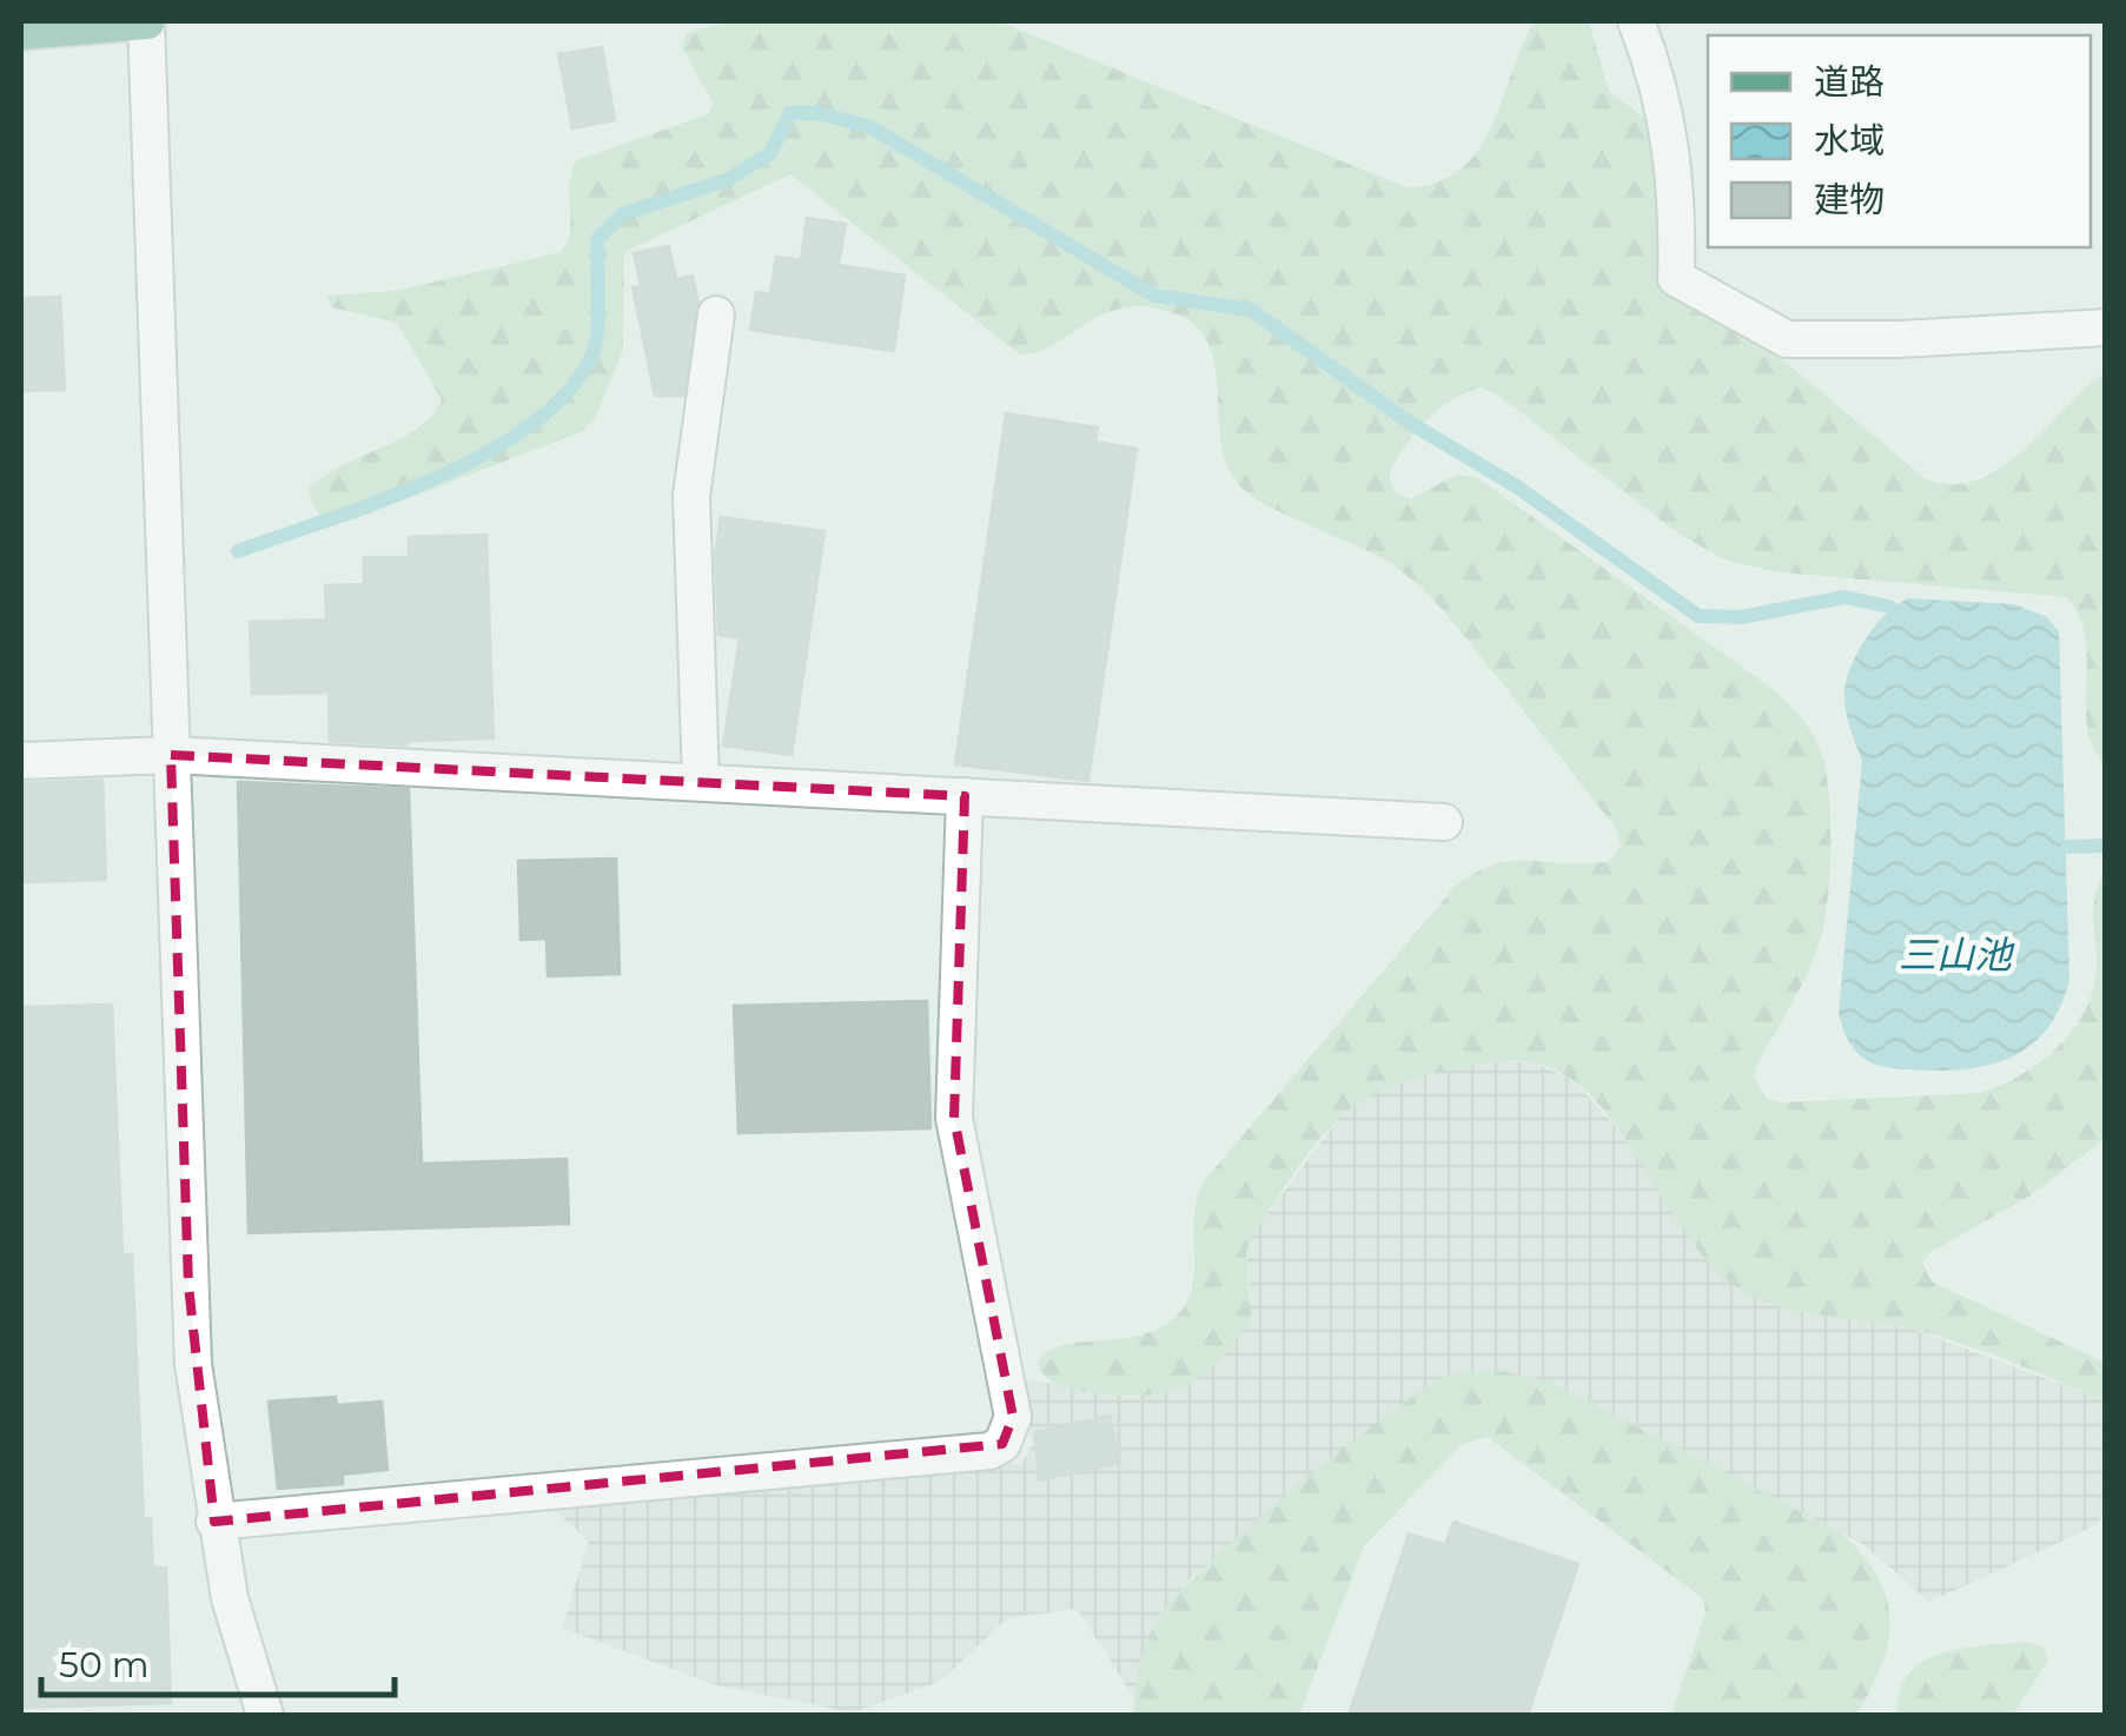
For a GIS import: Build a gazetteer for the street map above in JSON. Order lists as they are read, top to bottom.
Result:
{
  "water": ["三山池"],
  "legend": ["道路", "水域", "建物"],
  "scale_bar": "50 m"
}
